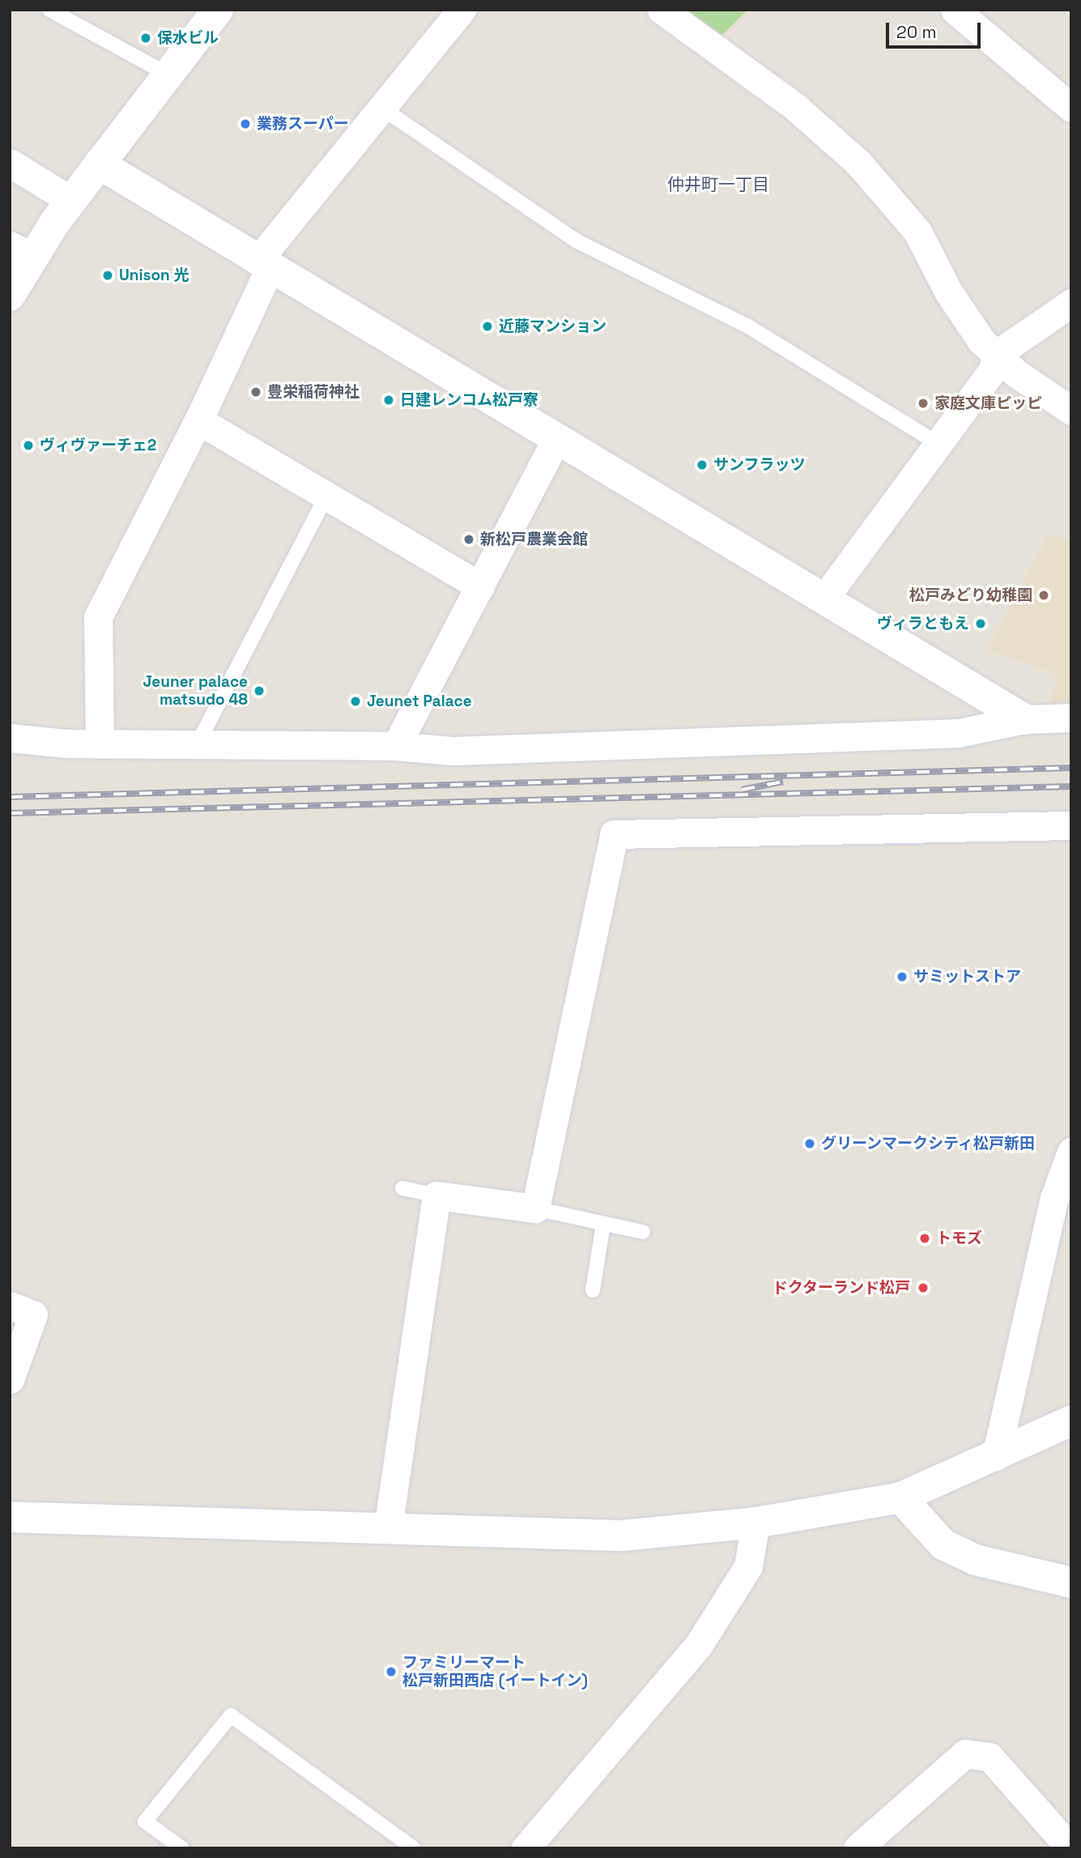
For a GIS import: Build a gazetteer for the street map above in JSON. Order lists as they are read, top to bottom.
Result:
{
  "districts": ["仲井町一丁目"],
  "places": [
    "保水ビル",
    "業務スーパー",
    "Unison 光",
    "近藤マンション",
    "豊栄稲荷神社",
    "日建レンコム松戸寮",
    "家庭文庫ピッピ",
    "ヴィヴァーチェ2",
    "サンフラッツ",
    "新松戸農業会館",
    "松戸みどり幼稚園",
    "ヴィラともえ",
    "Jeuner palace matsudo 48",
    "Jeunet Palace",
    "サミットストア",
    "グリーンマークシティ松戸新田",
    "トモズ",
    "ドクターランド松戸",
    "ファミリーマート 松戸新田西店 (イートイン)"
  ],
  "scale_bar": "20 m"
}
